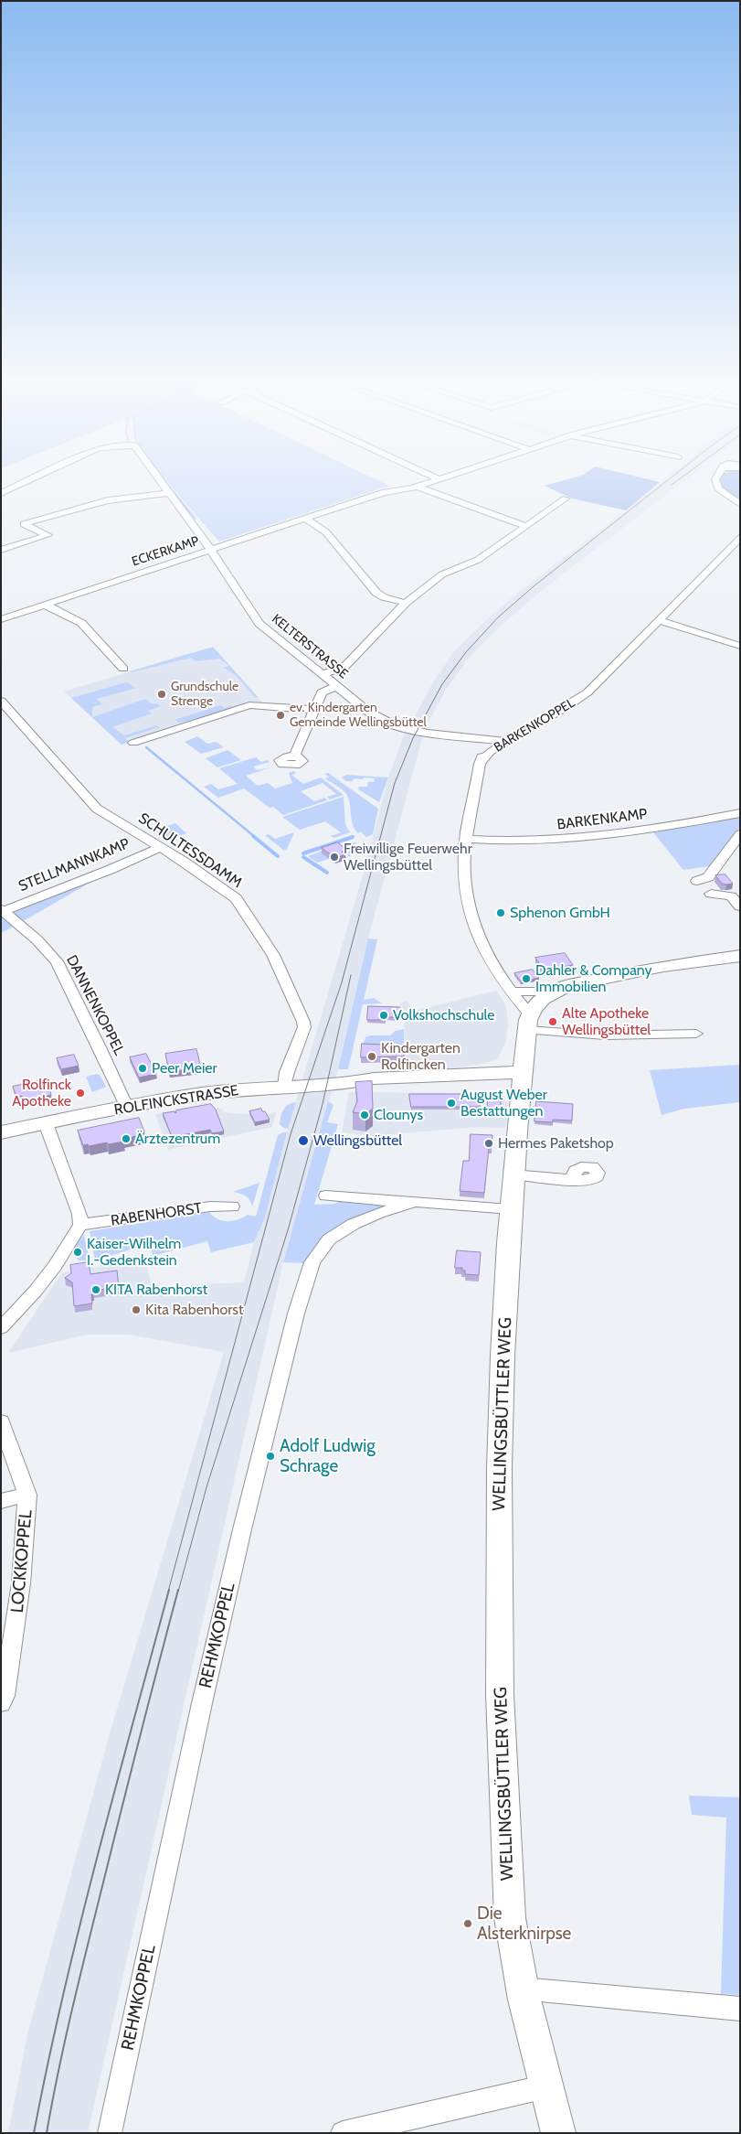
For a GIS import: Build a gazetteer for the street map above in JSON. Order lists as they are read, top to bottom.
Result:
{
  "streets": {
    "main road": ["ROLFINCKSTRASSE", "WELLINGSBÜTTLER WEG"],
    "street": [
      "ECKERKAMP",
      "KELTERSTRASSE",
      "BARKENKOPPEL",
      "BARKENKAMP",
      "SCHULTESSDAMM",
      "STELLMANNKAMP",
      "DANNENKOPPEL",
      "RABENHORST",
      "LOCKKOPPEL",
      "REHMKOPPEL"
    ]
  },
  "crossings": [
    ["ECKERKAMP", "KELTERSTRASSE"],
    ["KELTERSTRASSE", "BARKENKOPPEL"],
    ["BARKENKOPPEL", "BARKENKAMP"],
    ["BARKENKOPPEL", "WELLINGSBÜTTLER WEG"],
    ["SCHULTESSDAMM", "STELLMANNKAMP"],
    ["SCHULTESSDAMM", "ROLFINCKSTRASSE"],
    ["STELLMANNKAMP", "DANNENKOPPEL"],
    ["DANNENKOPPEL", "ROLFINCKSTRASSE"],
    ["ROLFINCKSTRASSE", "WELLINGSBÜTTLER WEG"],
    ["WELLINGSBÜTTLER WEG", "REHMKOPPEL"]
  ],
  "places": [
    "Grundschule Strenge",
    "ev. Kindergarten Gemeinde Wellingsbüttel",
    "Freiwillige Feuerwehr Wellingsbüttel",
    "Sphenon GmbH",
    "Dahler & Company Immobilien",
    "Volkshochschule",
    "Alte Apotheke Wellingsbüttel",
    "Kindergarten Rolfincken",
    "Peer Meier",
    "Rolfinck Apotheke",
    "August Weber Bestattungen",
    "Clounys",
    "Ärztezentrum",
    "Wellingsbüttel",
    "Hermes Paketshop",
    "Kaiser-Wilhelm I.-Gedenkstein",
    "KITA Rabenhorst",
    "Kita Rabenhorst",
    "Adolf Ludwig Schrage",
    "Die Alsterknirpse"
  ]
}
